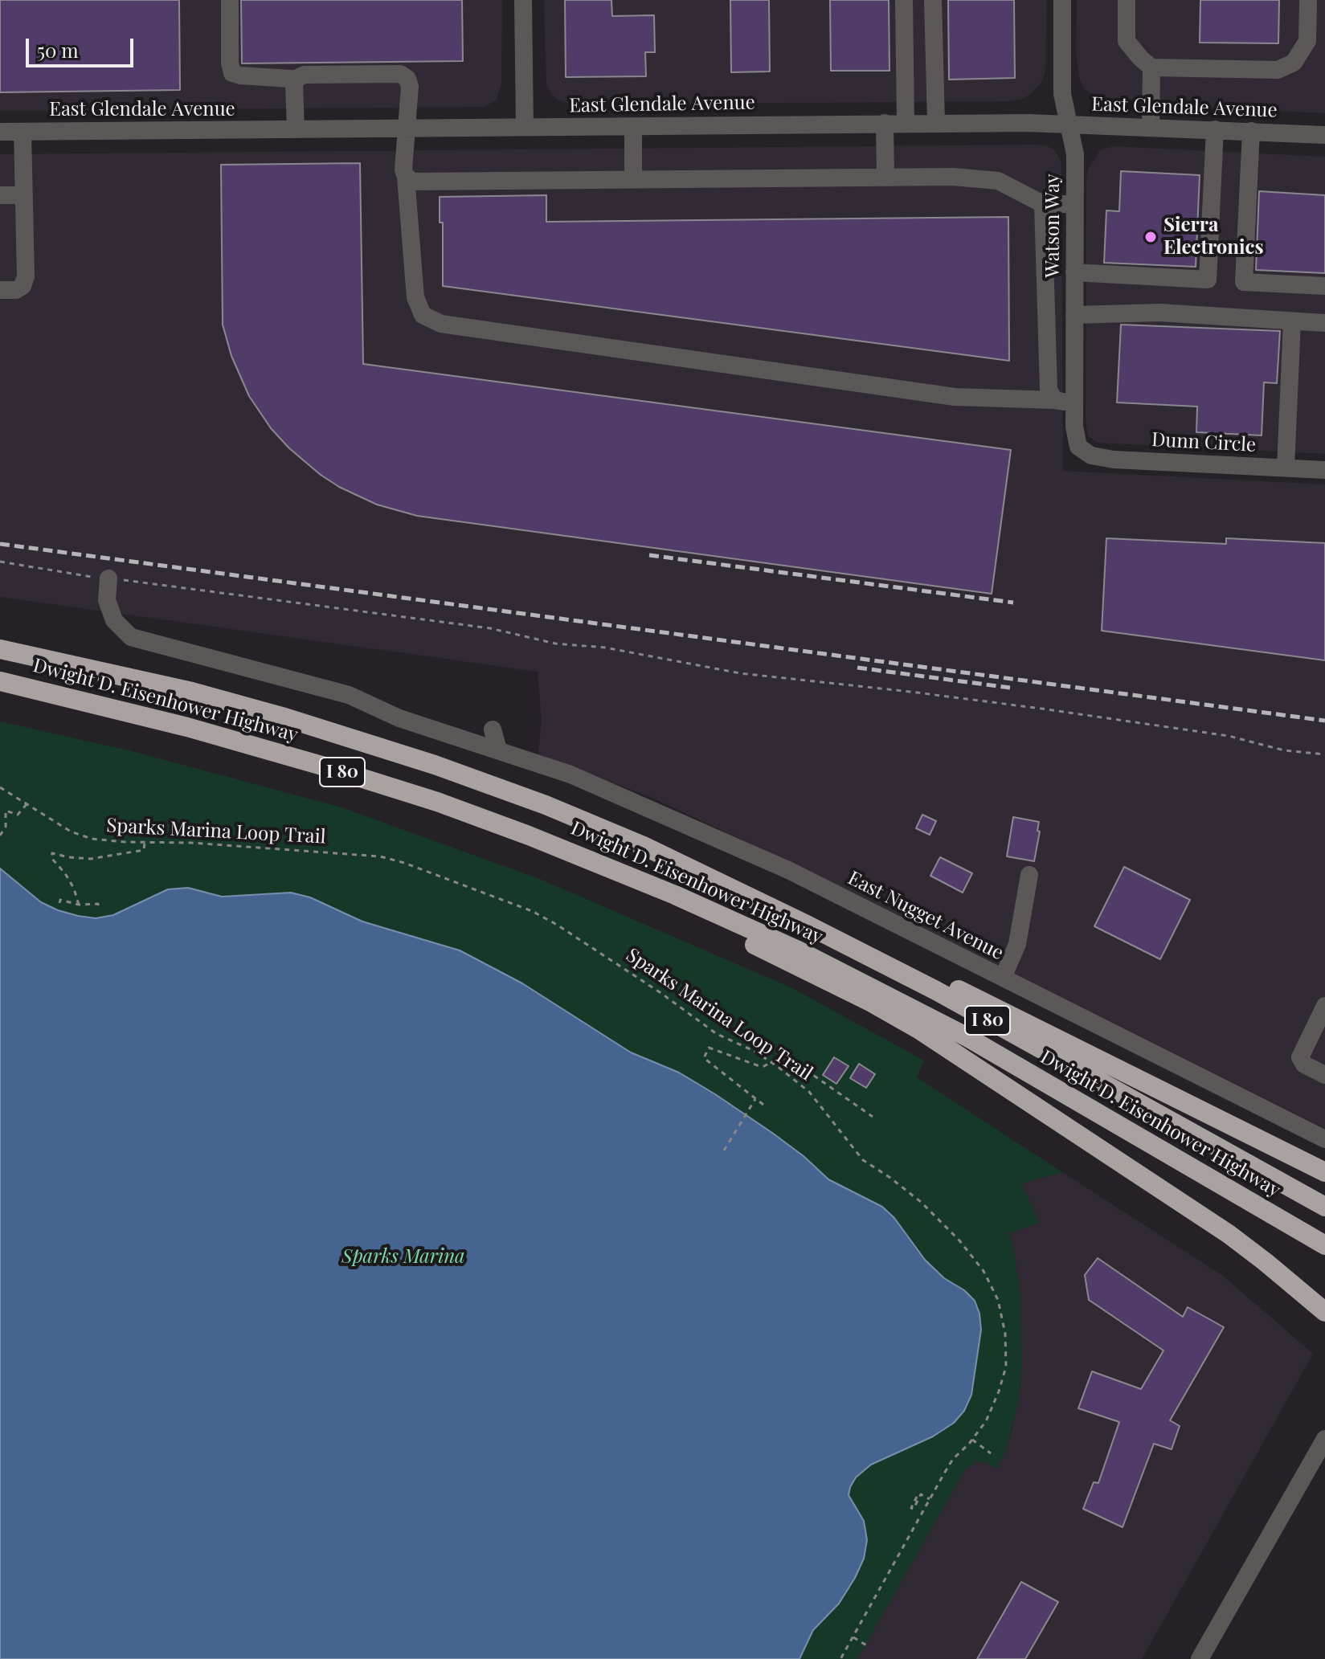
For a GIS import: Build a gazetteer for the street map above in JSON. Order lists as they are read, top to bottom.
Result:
{
  "streets": {
    "highway": ["Dwight D. Eisenhower Highway", "I 80"],
    "street": [
      "East Glendale Avenue",
      "Watson Way",
      "Dunn Circle",
      "East Nugget Avenue"
    ],
    "path": ["Sparks Marina Loop Trail"]
  },
  "crossings": [
    ["East Glendale Avenue", "Watson Way"],
    ["Watson Way", "Dunn Circle"]
  ],
  "parks": ["Sparks Marina"],
  "places": ["Sierra Electronics"],
  "scale_bar": "50 m"
}
